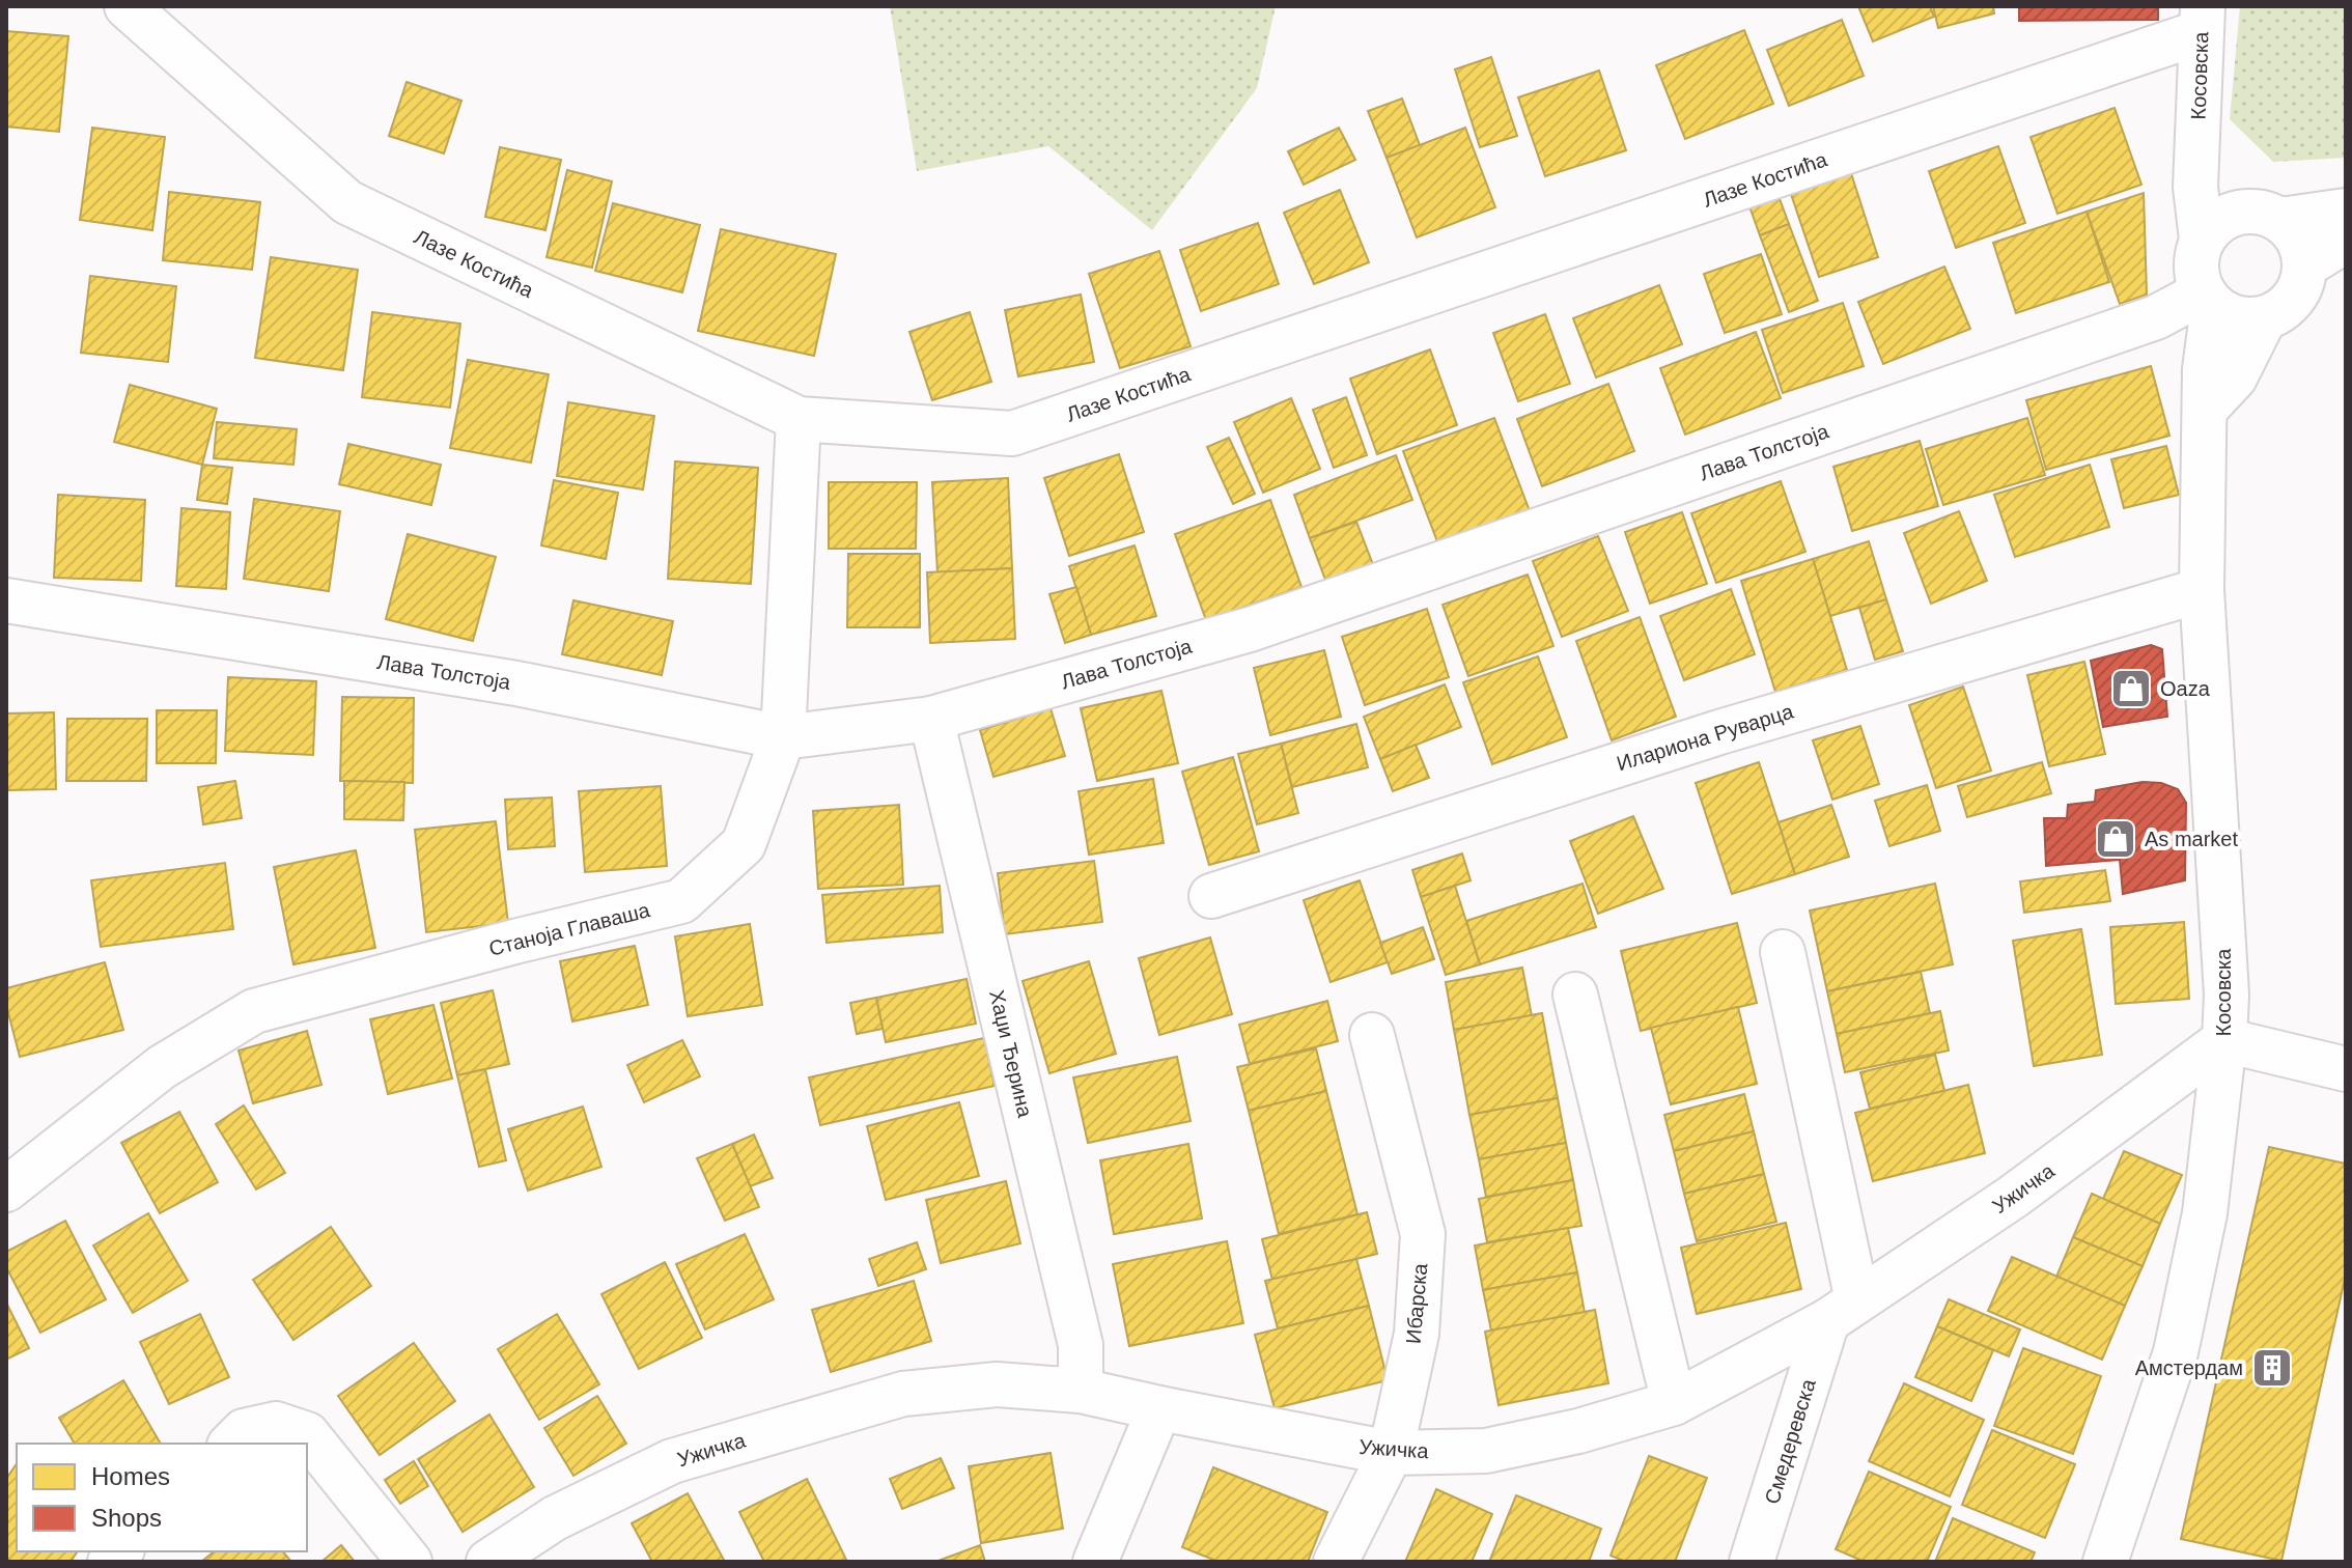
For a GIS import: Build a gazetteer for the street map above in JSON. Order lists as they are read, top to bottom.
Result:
{
  "streets": {
    "street": [
      "Косовска",
      "Лазе Костића",
      "Лава Толстоја",
      "Илариона Руварца",
      "Станоја Главаша",
      "Хаџи Ђерина",
      "Ужичка",
      "Ибарска",
      "Смедеревска"
    ]
  },
  "crossings": [
    ["Косовска", "Лазе Костића"],
    ["Косовска", "Лава Толстоја"],
    ["Косовска", "Илариона Руварца"],
    ["Косовска", "Ужичка"],
    ["Лазе Костића", "Станоја Главаша"],
    ["Лава Толстоја", "Станоја Главаша"],
    ["Лава Толстоја", "Хаџи Ђерина"],
    ["Хаџи Ђерина", "Ужичка"],
    ["Ужичка", "Ибарска"],
    ["Ужичка", "Смедеревска"]
  ],
  "places": {
    "shop": ["Oaza", "As market"],
    "building": ["Амстердам"]
  },
  "legend": ["Homes", "Shops"]
}
